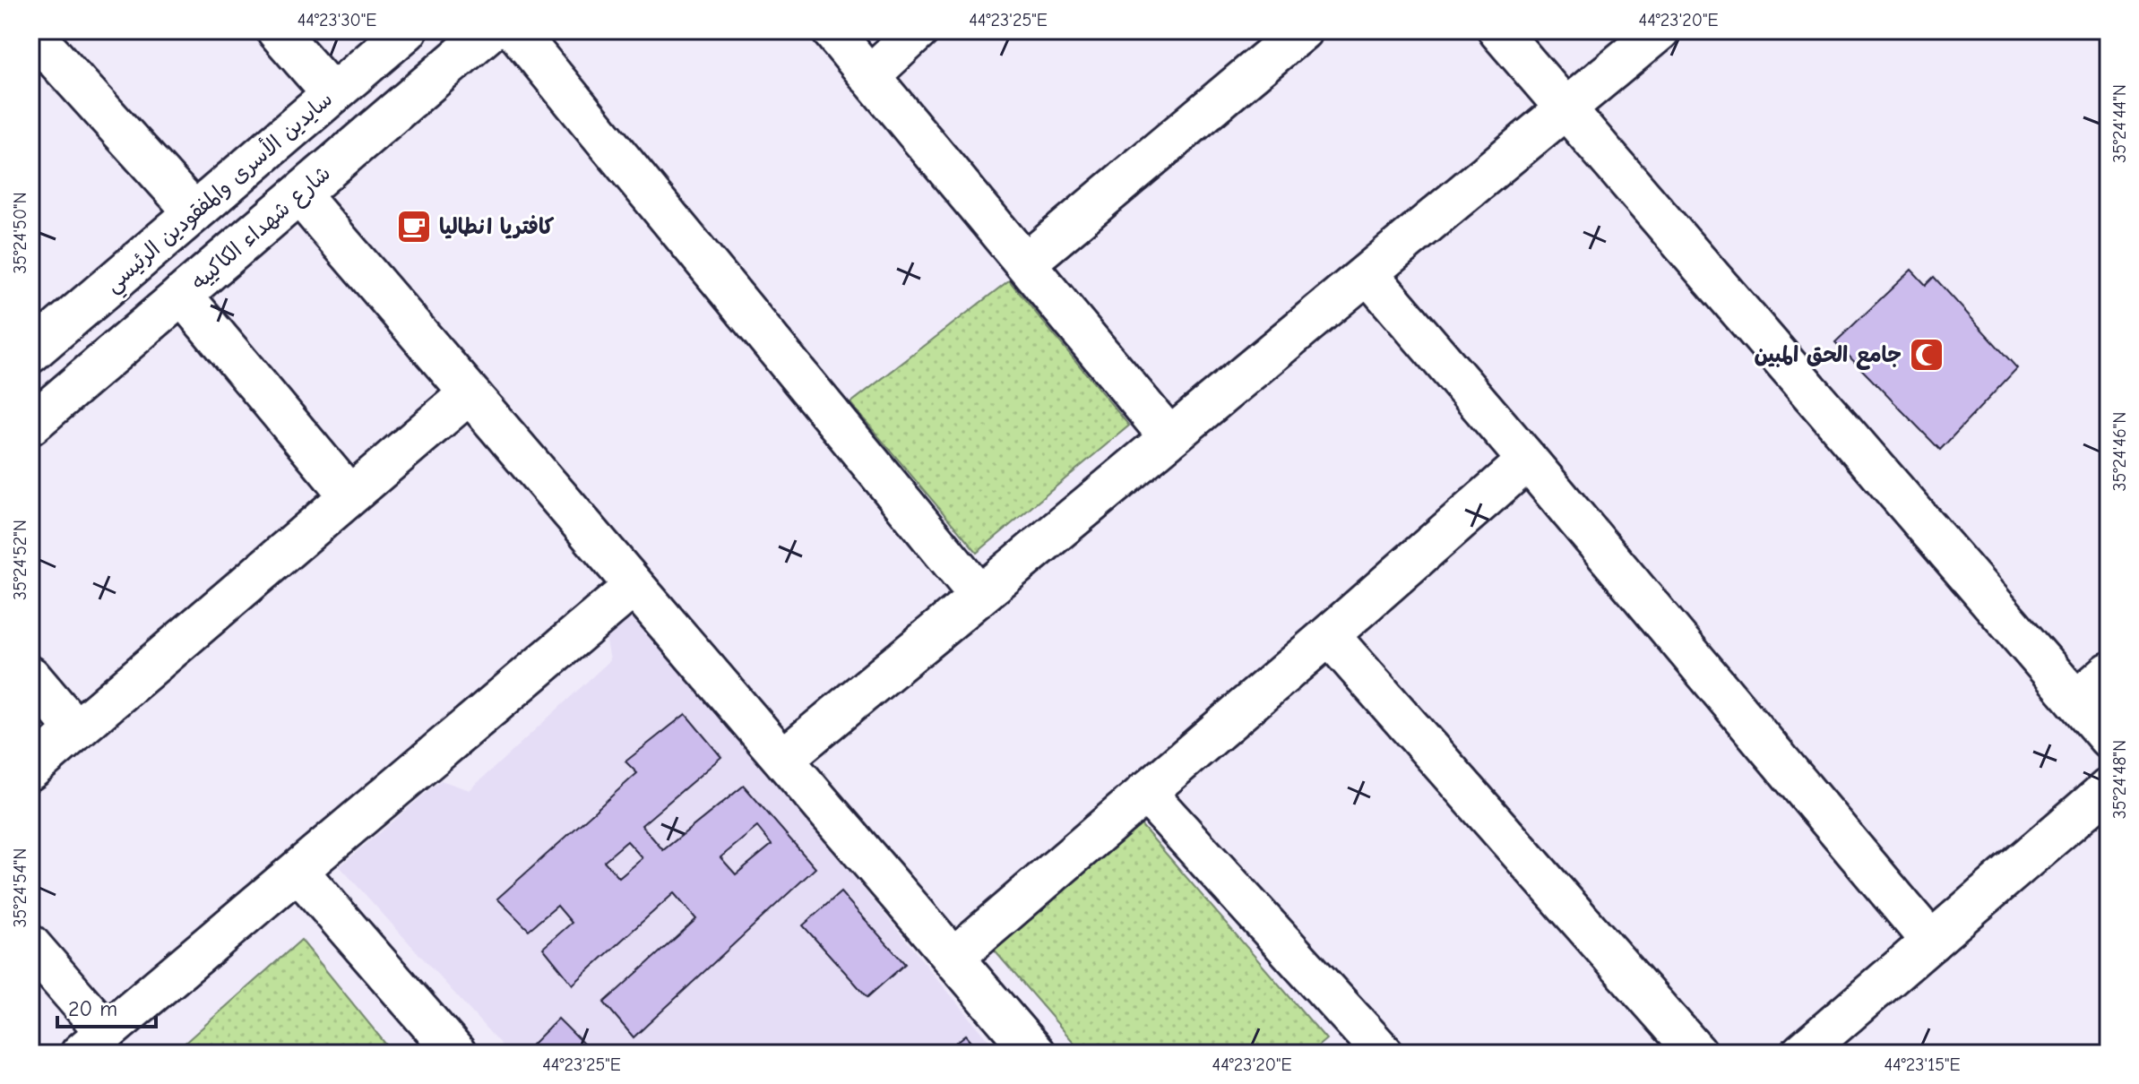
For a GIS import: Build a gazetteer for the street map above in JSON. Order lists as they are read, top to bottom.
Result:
{
  "streets": {
    "street": ["سايدين الأسرى والمفقودين الرئيسي", "شارع شهداء الكاكييه"]
  },
  "places": {
    "cafe": ["كافتريا انطاليا"],
    "mosque": ["جامع الحق المبين"]
  },
  "scale_bar": "20 m",
  "coordinates": [
    "44°23'30\"E",
    "44°23'25\"E",
    "44°23'20\"E",
    "35°24'44\"N",
    "35°24'50\"N",
    "35°24'46\"N",
    "35°24'52\"N",
    "35°24'48\"N",
    "35°24'54\"N",
    "44°23'15\"E"
  ]
}
